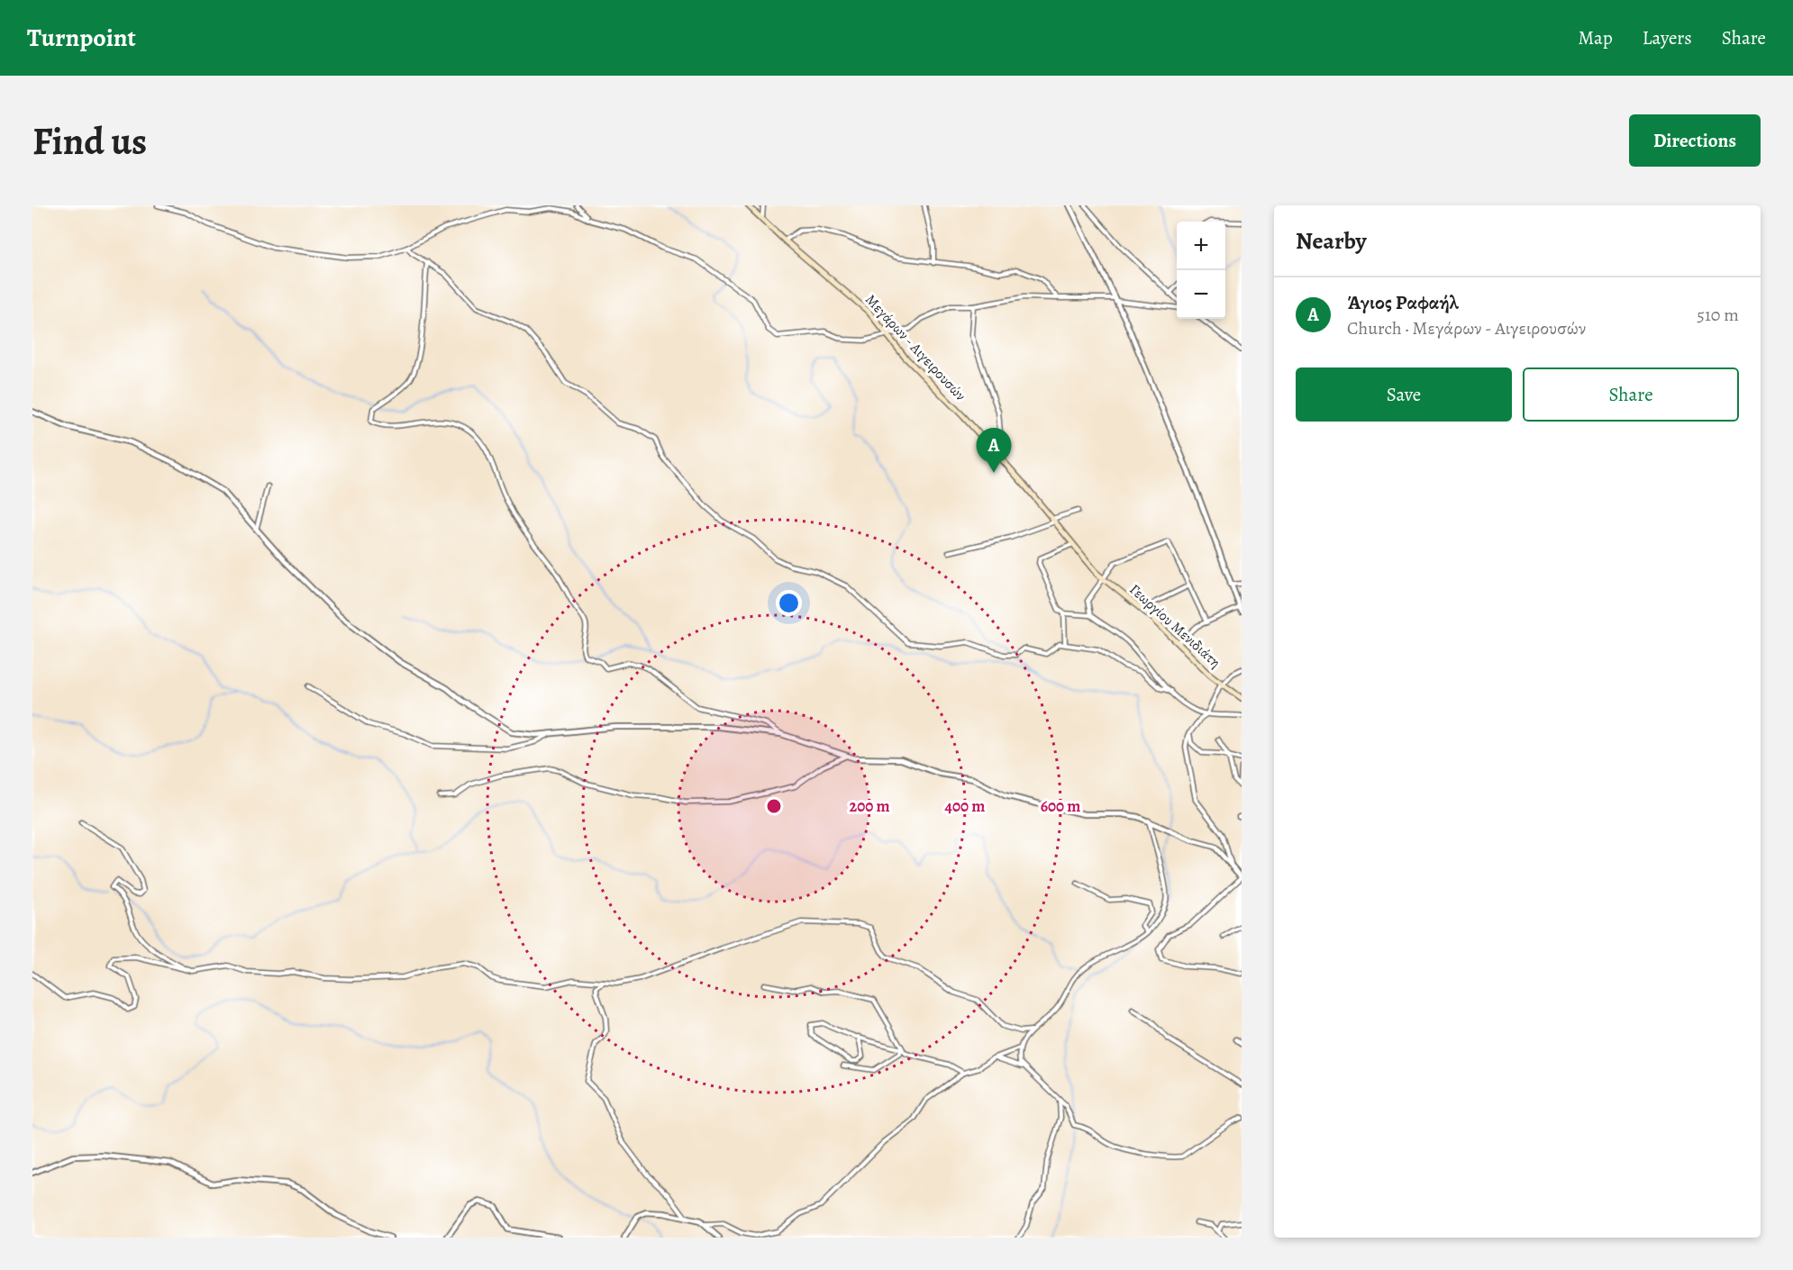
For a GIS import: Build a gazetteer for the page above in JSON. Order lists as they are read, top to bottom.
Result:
{
  "streets": {
    "main road": ["Μεγάρων - Αιγειρουσών", "Γεωργίου Μενιδιάτη"]
  },
  "crossings": [
    ["Μεγάρων - Αιγειρουσών", "Γεωργίου Μενιδιάτη"]
  ],
  "page": {
    "header": "Turnpoint",
    "nav": ["Map", "Layers", "Share"],
    "buttons": [
      "Directions",
      ["Save", "Share"]
    ],
    "title": "Find us",
    "heading": "Nearby",
    "map_buttons": ["+", "−"],
    "list": [
      {
        "mark": "A",
        "name": "Άγιος Ραφαήλ",
        "note": "Church · Μεγάρων - Αιγειρουσών",
        "value": "510 m"
      }
    ],
    "pins": "A"
  },
  "rings": ["200 m", "400 m", "600 m"]
}
